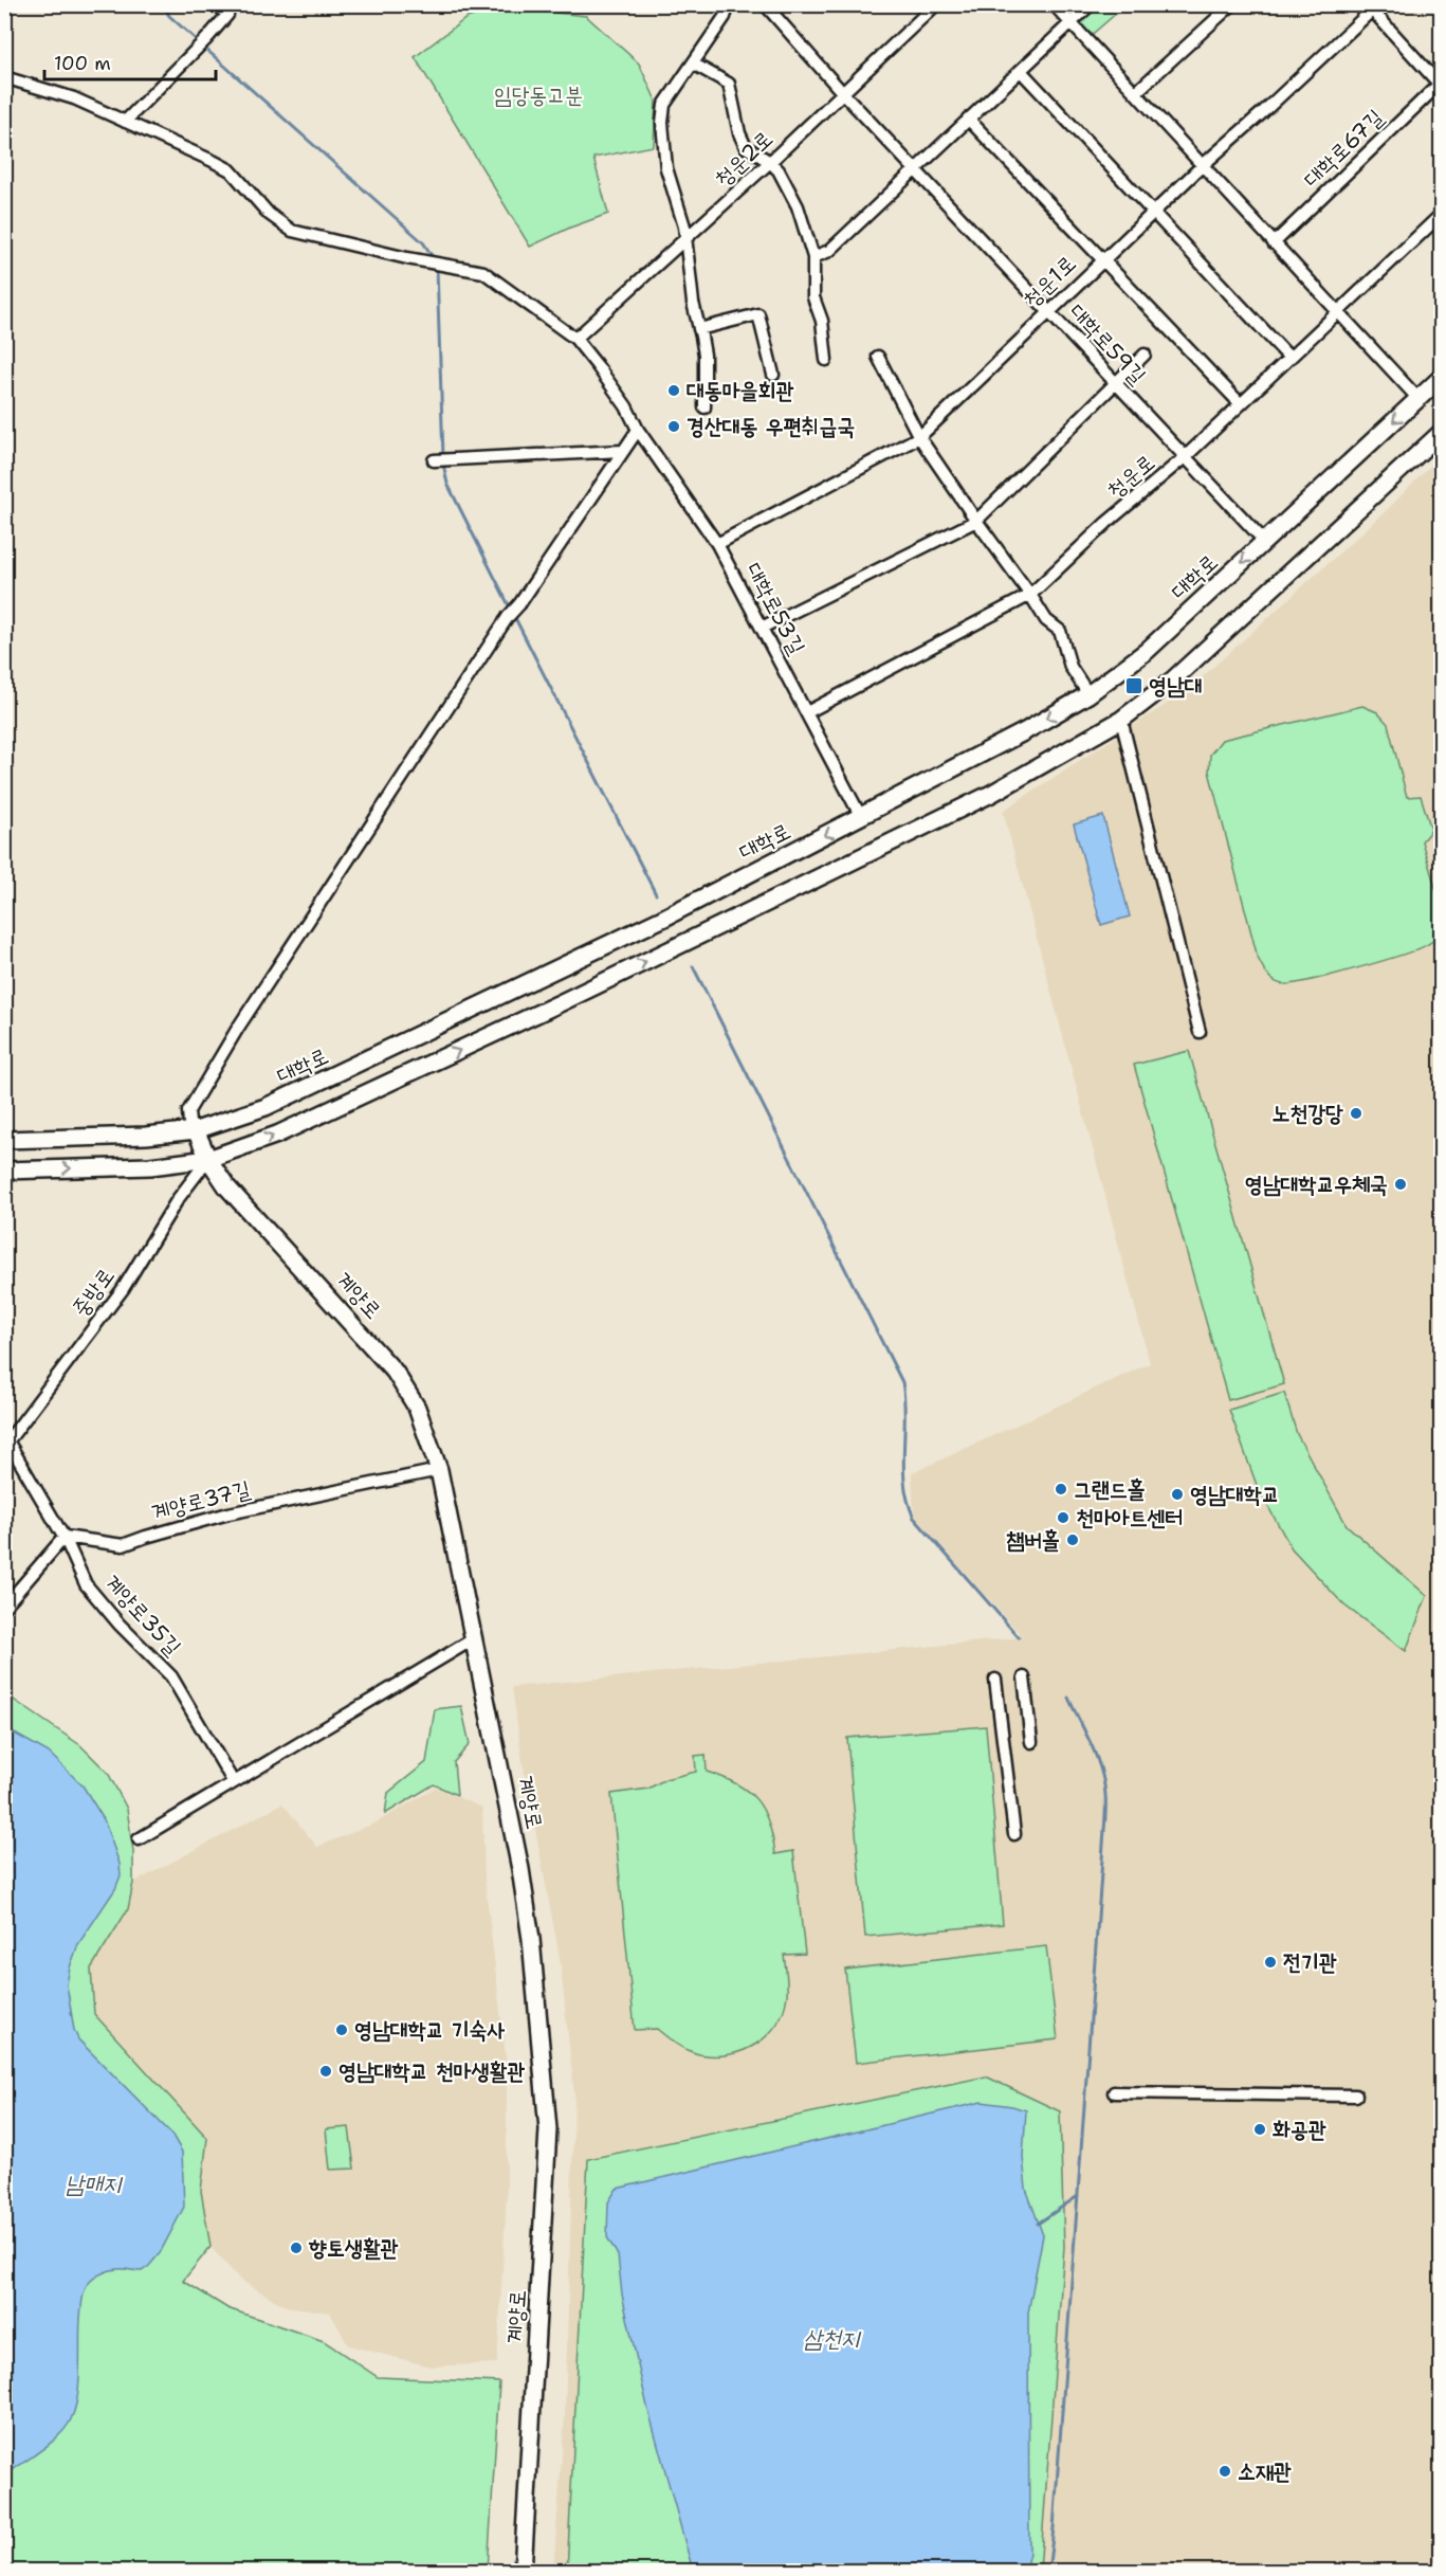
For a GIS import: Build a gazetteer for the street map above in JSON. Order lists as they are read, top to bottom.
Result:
{
  "streets": {
    "main road": ["대학로", "계양로"],
    "street": [
      "대학로67길",
      "청운2로",
      "청운1로",
      "대학로59길",
      "청운로",
      "대학로53길",
      "중방로",
      "계양로37길",
      "계양로35길"
    ]
  },
  "crossings": [
    ["청운2로", "대학로59길"],
    ["청운2로", "대학로53길"],
    ["청운1로", "대학로59길"],
    ["청운1로", "대학로53길"],
    ["대학로59길", "청운로"],
    ["대학로59길", "대학로"],
    ["청운로", "대학로53길"],
    ["대학로", "대학로53길"],
    ["대학로", "계양로"],
    ["중방로", "계양로"],
    ["중방로", "계양로35길"],
    ["계양로", "계양로37길"],
    ["계양로37길", "계양로35길"]
  ],
  "water": ["남매지", "삼천지"],
  "parks": ["임당동고분"],
  "places": {
    "other": [
      "대동마을회관",
      "경산대동 우편취급국",
      "노천강당",
      "영남대학교우체국",
      "그랜드홀",
      "영남대학교",
      "천마아트센터",
      "챔버홀",
      "전기관",
      "영남대학교 기숙사",
      "영남대학교 천마생활관",
      "화공관",
      "향토생활관",
      "소재관"
    ],
    "transit": ["영남대"]
  },
  "scale_bar": "100 m"
}
